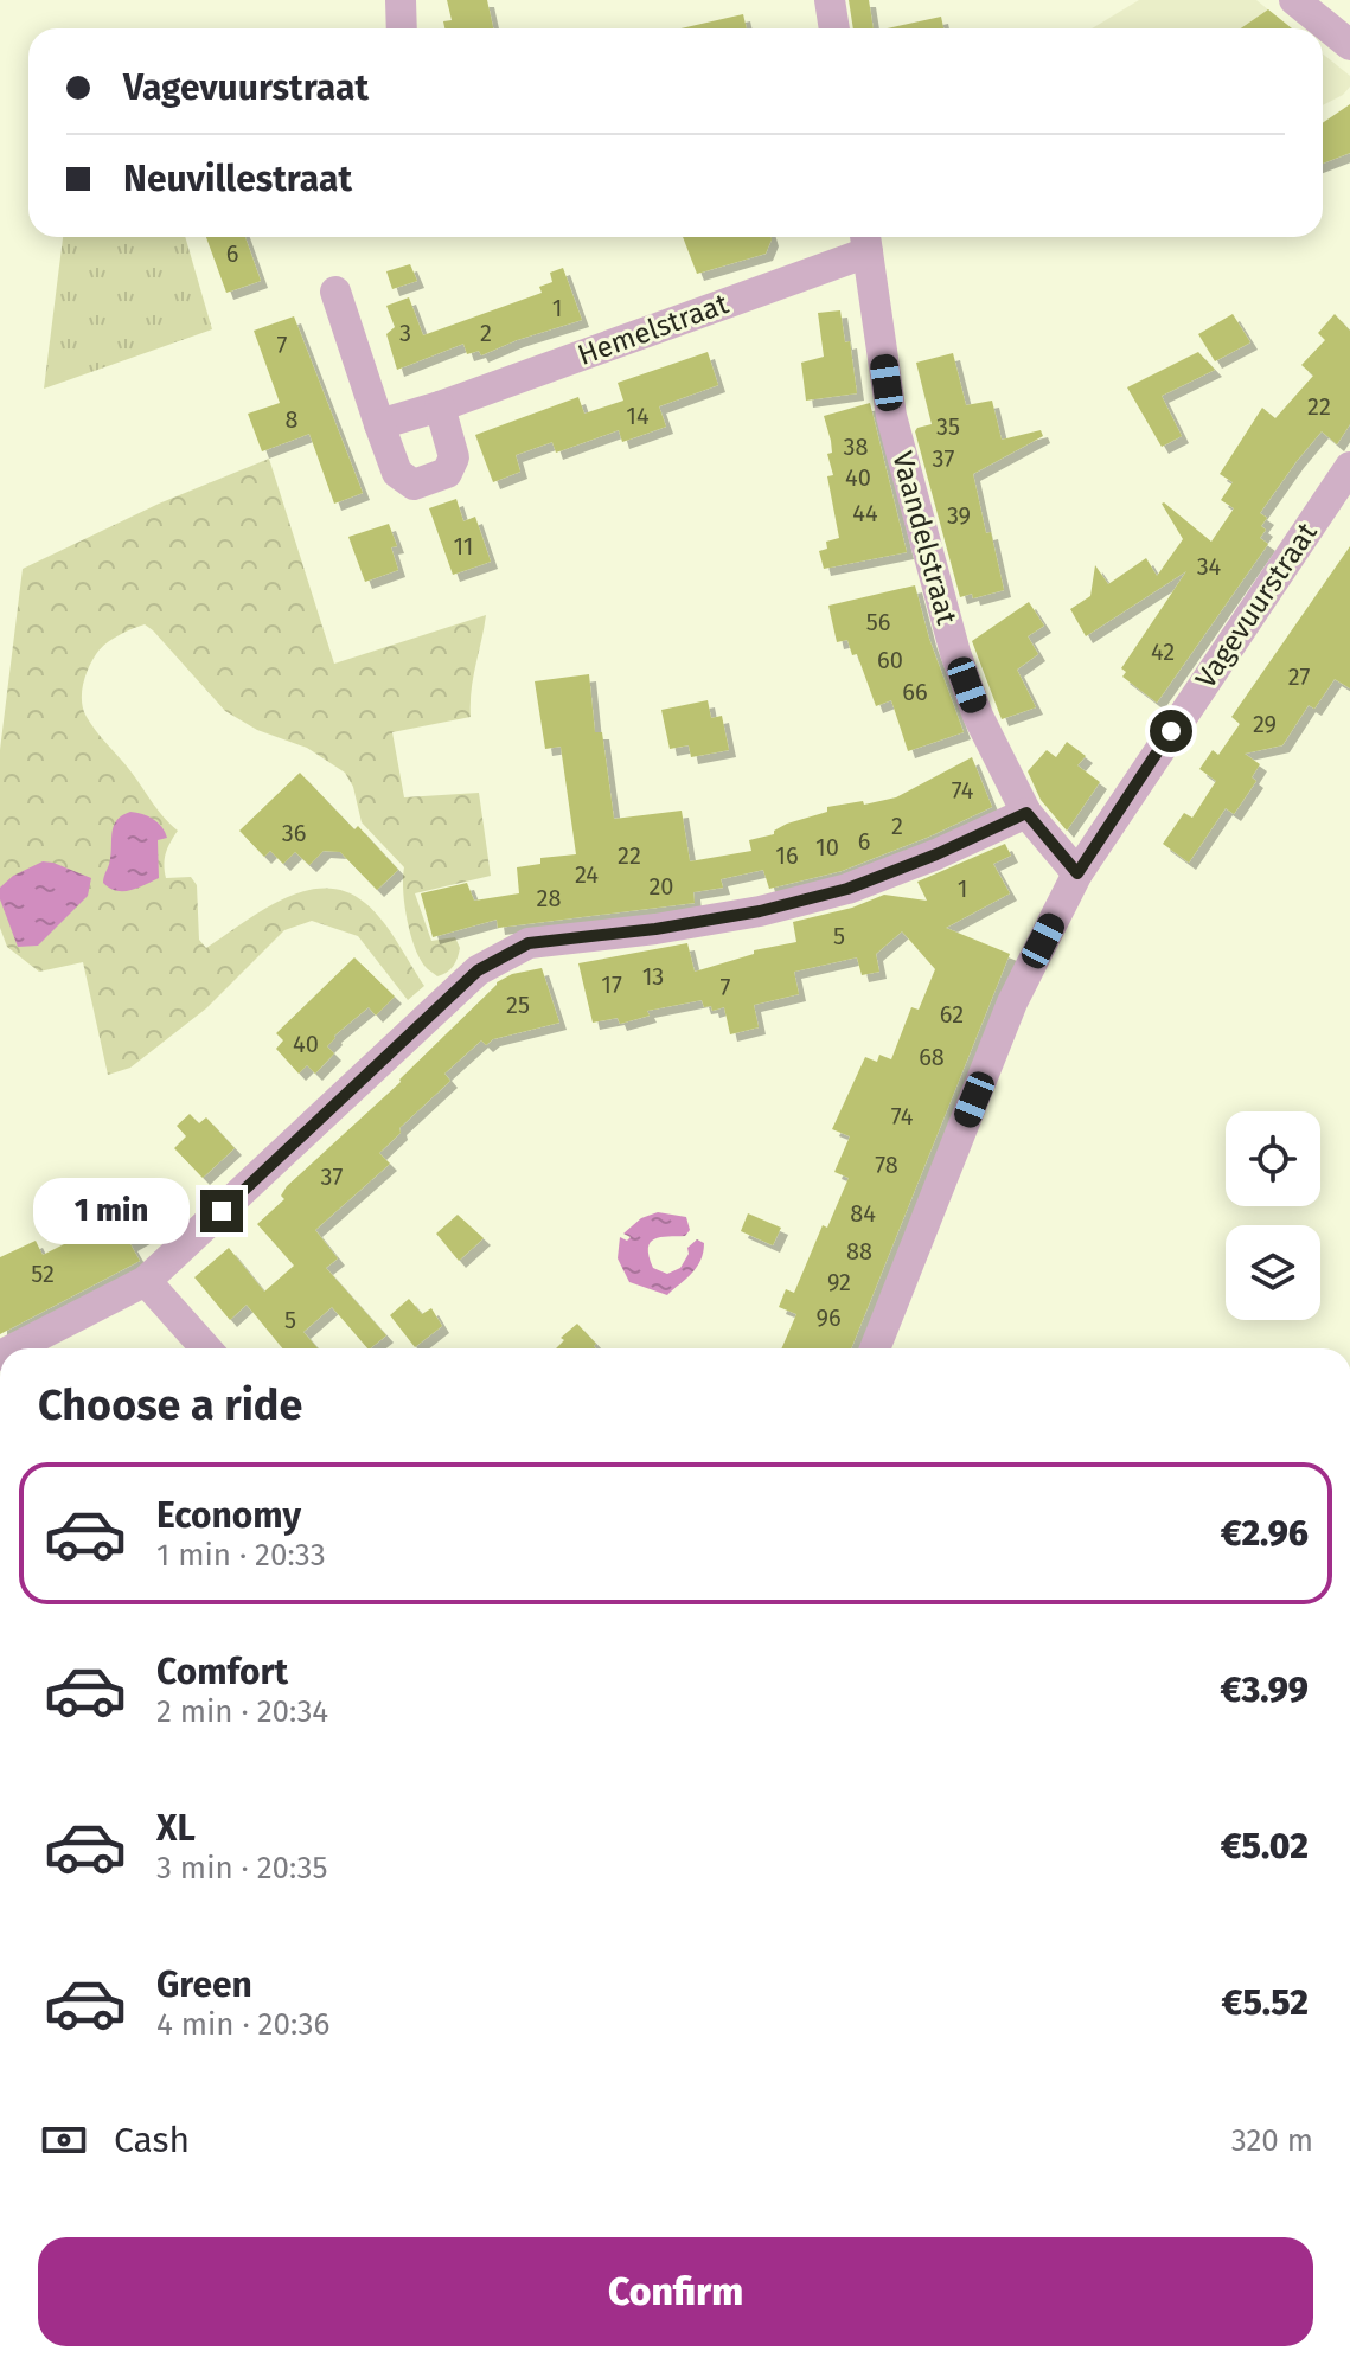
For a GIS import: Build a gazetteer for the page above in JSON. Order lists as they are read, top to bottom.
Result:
{
  "streets": {
    "street": ["Hemelstraat", "Vaandelstraat", "Vagevuurstraat"]
  },
  "crossings": [
    ["Hemelstraat", "Vaandelstraat"],
    ["Vaandelstraat", "Vagevuurstraat"]
  ],
  "house_numbers": [
    "6",
    "1",
    "3",
    "2",
    "7",
    "22",
    "14",
    "8",
    "35",
    "38",
    "37",
    "40",
    "44",
    "39",
    "11",
    "34",
    "56",
    "42",
    "60",
    "27",
    "66",
    "29",
    "74",
    "2",
    "36",
    "6",
    "10",
    "22",
    "16",
    "24",
    "20",
    "1",
    "28",
    "5",
    "13",
    "17",
    "7",
    "25",
    "62",
    "40",
    "68",
    "74",
    "78",
    "37",
    "84",
    "88",
    "52",
    "92",
    "96",
    "5"
  ],
  "page": {
    "banner": ["Vagevuurstraat", "Neuvillestraat"],
    "bubble": "1 min",
    "heading": "Choose a ride",
    "list": [
      {
        "name": "Economy",
        "note": "1 min · 20:33",
        "value": "€2.96"
      },
      {
        "name": "Comfort",
        "note": "2 min · 20:34",
        "value": "€3.99"
      },
      {
        "name": "XL",
        "note": "3 min · 20:35",
        "value": "€5.02"
      },
      {
        "name": "Green",
        "note": "4 min · 20:36",
        "value": "€5.52"
      }
    ],
    "pay": ["Cash", "320 m"],
    "buttons": "Confirm"
  }
}
